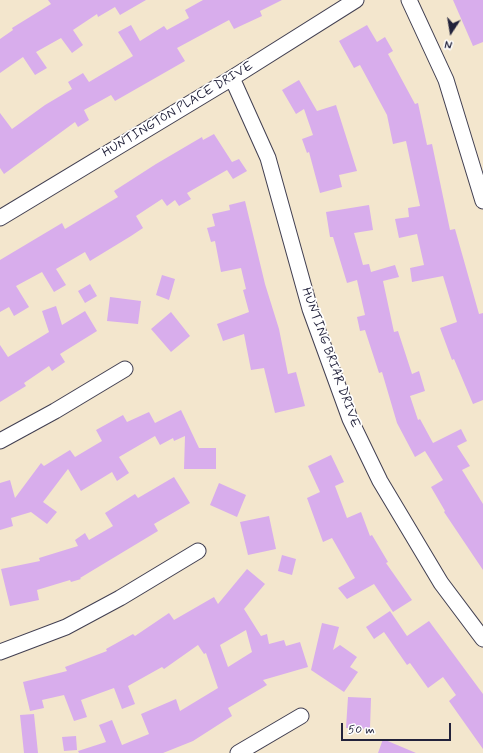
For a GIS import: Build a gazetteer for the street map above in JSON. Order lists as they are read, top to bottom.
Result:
{
  "streets": {
    "street": ["HUNTINGTON PLACE DRIVE", "HUNTING BRIAR DRIVE"]
  },
  "crossings": [
    ["HUNTINGTON PLACE DRIVE", "HUNTING BRIAR DRIVE"]
  ],
  "scale_bar": "50 m",
  "north": "bottom"
}
